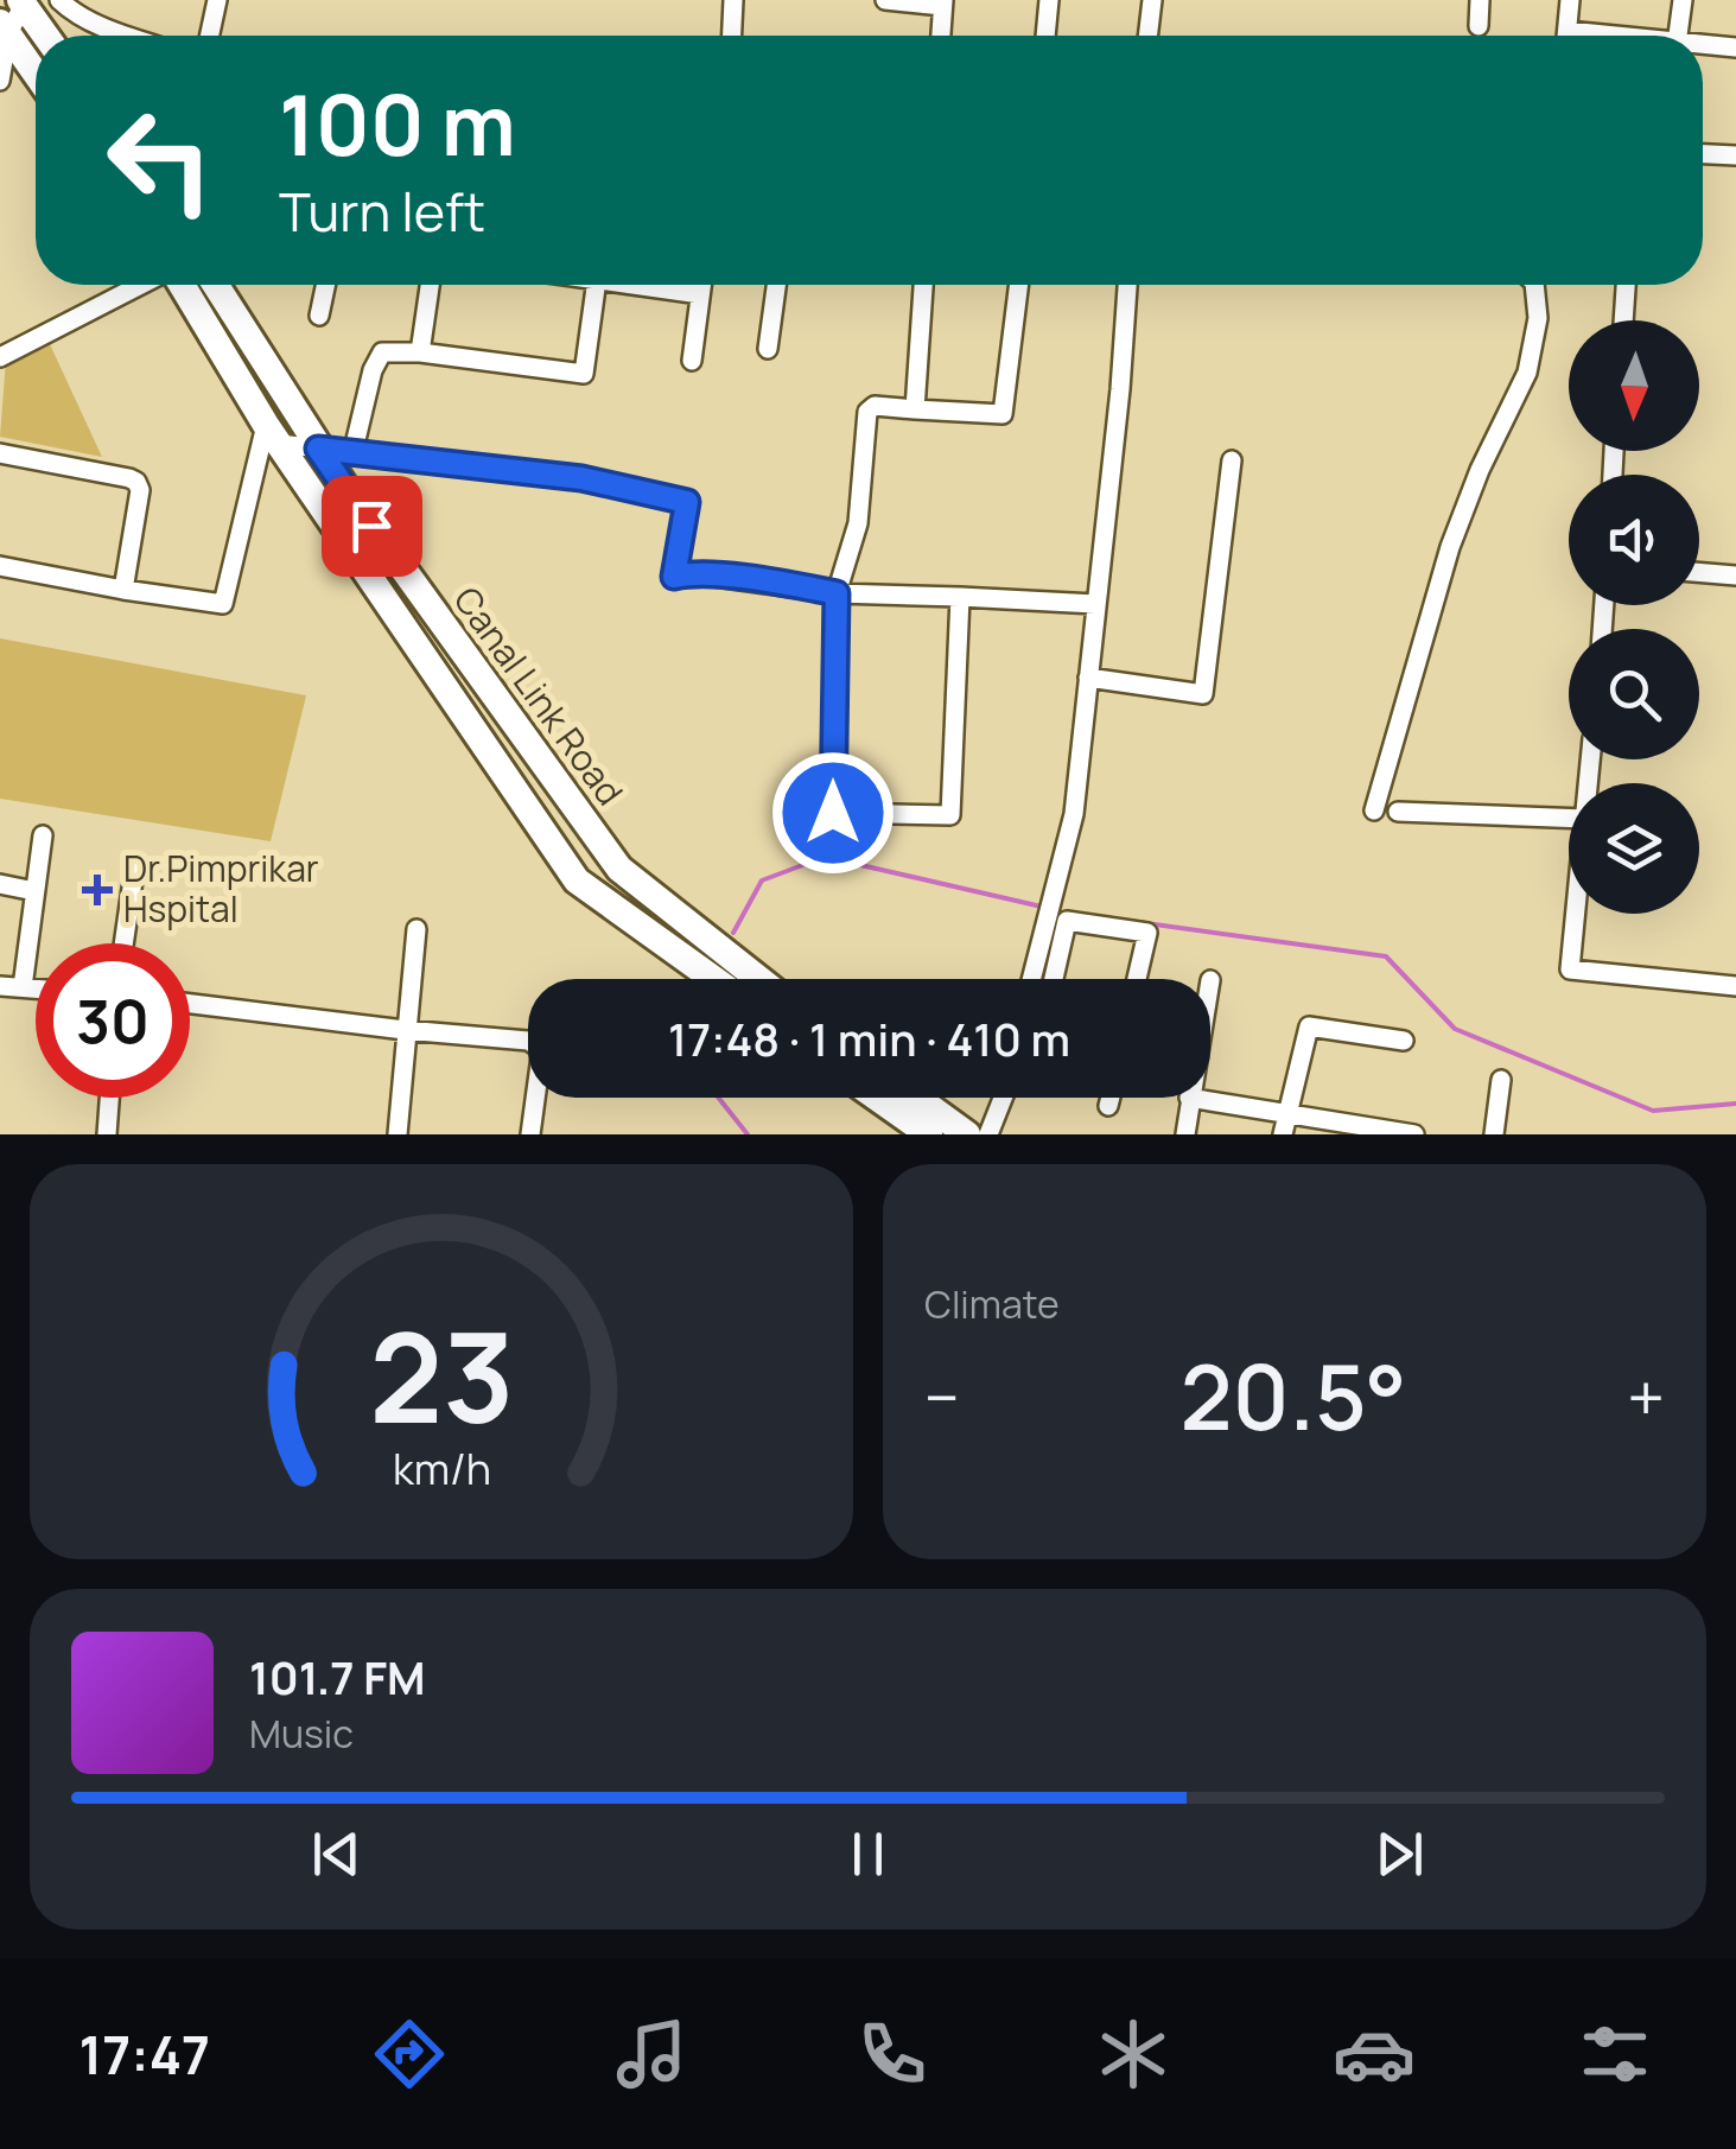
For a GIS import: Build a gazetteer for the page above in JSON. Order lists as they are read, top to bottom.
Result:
{
  "streets": {
    "main road": ["Canal Link Road"]
  },
  "places": {
    "health": ["Dr.Pimprikar Hspital"]
  },
  "north": "bottom",
  "page": {
    "turn": ["100 m", "Turn left"],
    "limit": "30",
    "trip": "17:48 · 1 min · 410 m",
    "tile": "Climate",
    "heat": ["−", "20.5°", "+"],
    "song": ["101.7 FM", "Music"],
    "tabs": "17:47",
    "gauge": ["23", "km/h"]
  }
}
